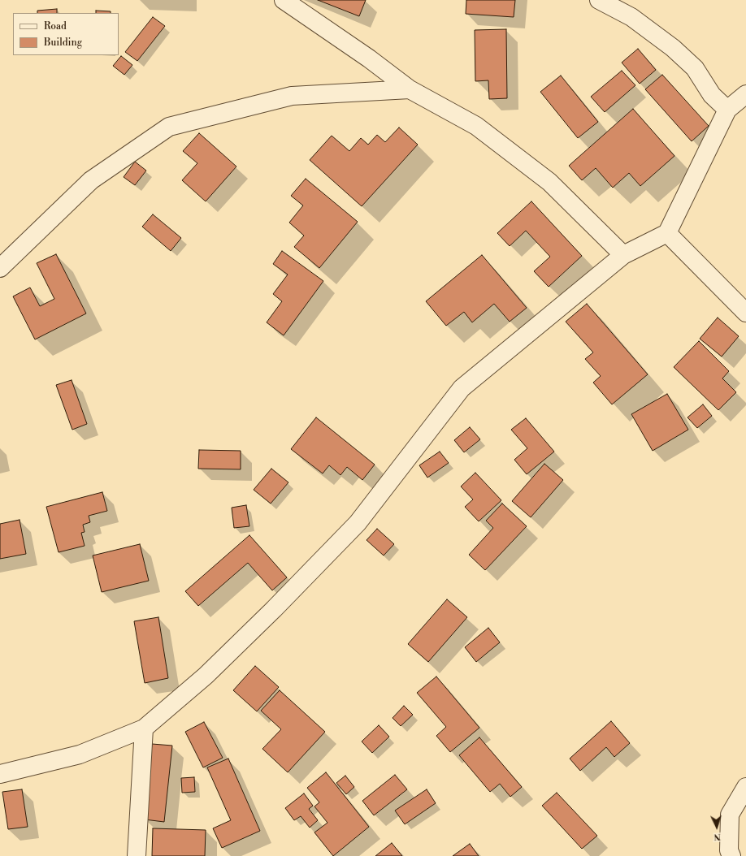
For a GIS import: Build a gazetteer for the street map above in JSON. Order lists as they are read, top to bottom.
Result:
{
  "legend": ["Road", "Building"],
  "north": "bottom"
}
